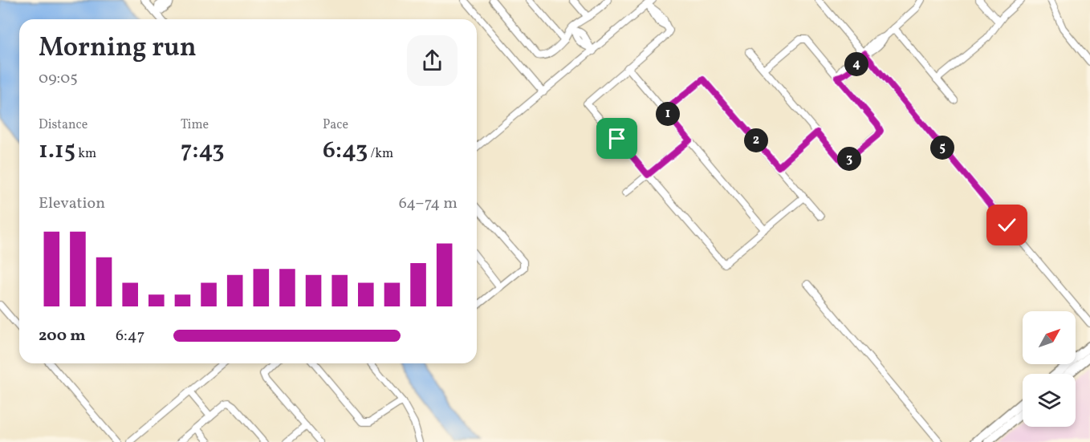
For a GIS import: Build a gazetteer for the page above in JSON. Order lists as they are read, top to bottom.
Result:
{
  "north": "top right",
  "page": {
    "heading": ["Morning run", "09:05"],
    "pins": [
      "4",
      "1",
      "2",
      "5",
      "3"
    ],
    "stats": [
      ["Distance", "1.15 km"],
      ["Time", "7:43"],
      ["Pace", "6:43 /km"]
    ],
    "chart": ["Elevation", "64–74 m"],
    "list": [
      {
        "name": "200 m",
        "note": "6:47"
      }
    ]
  }
}
